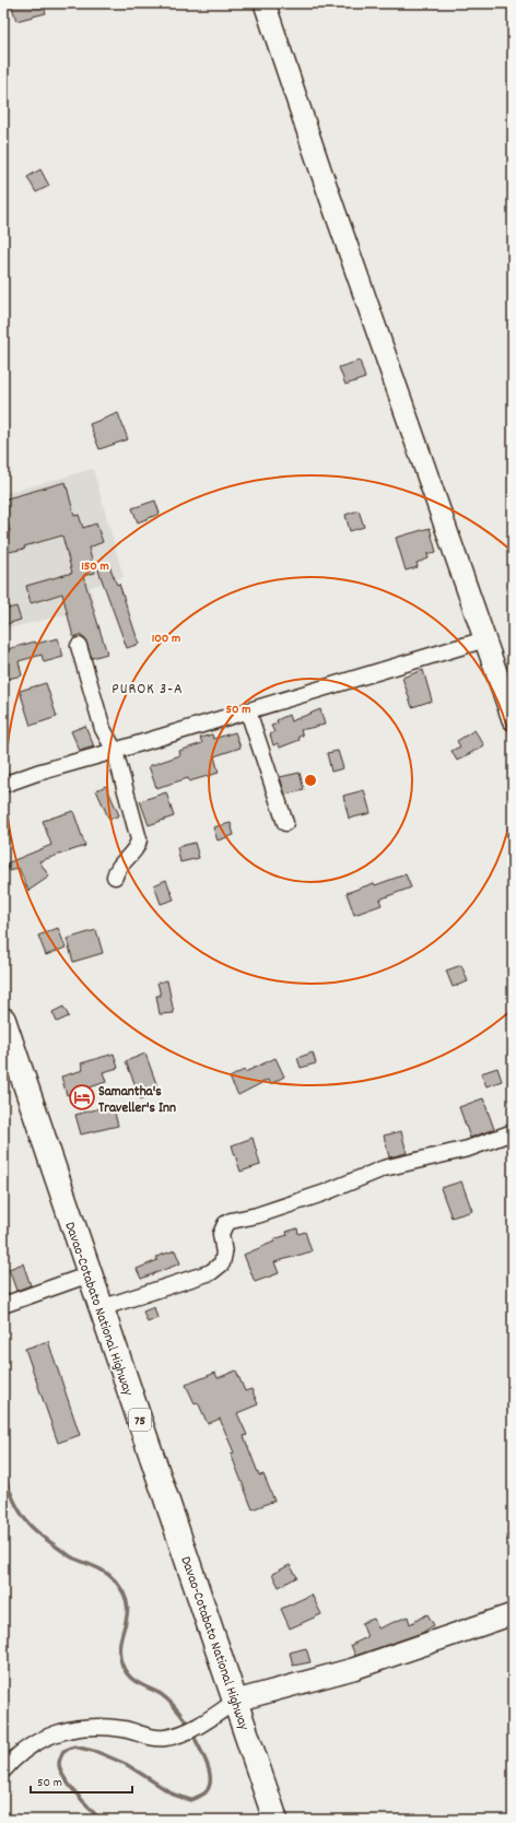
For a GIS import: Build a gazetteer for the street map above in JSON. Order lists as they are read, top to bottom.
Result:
{
  "streets": {
    "highway": ["Davao-Cotabato National Highway", "75"]
  },
  "districts": ["PUROK 3-A"],
  "places": {
    "hotel": ["Samantha's Traveller's Inn"]
  },
  "scale_bar": "50 m",
  "rings": ["150 m", "100 m", "50 m"]
}
